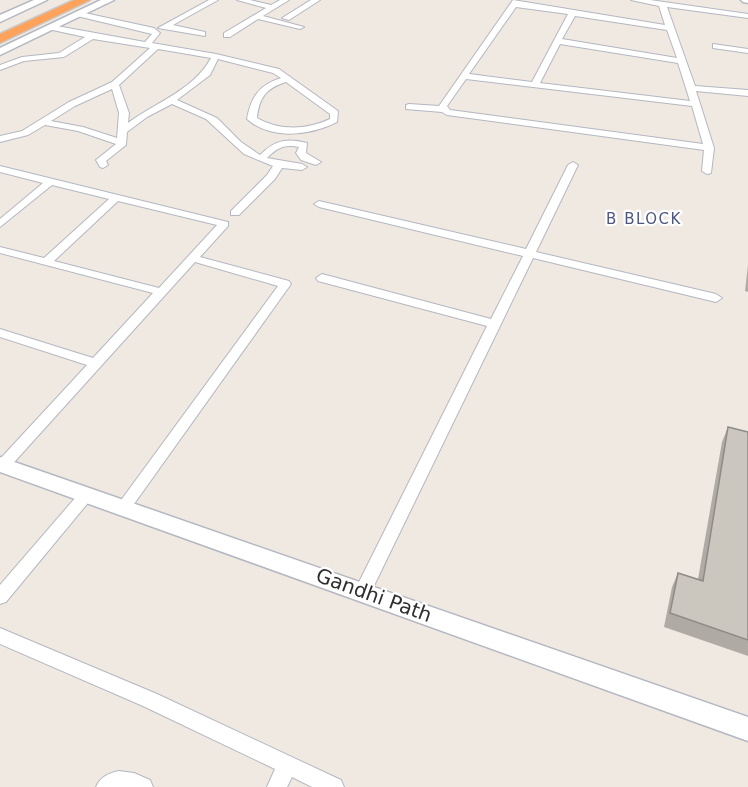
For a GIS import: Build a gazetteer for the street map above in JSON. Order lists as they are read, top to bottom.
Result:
{
  "streets": {
    "street": ["Gandhi Path"]
  },
  "districts": ["B BLOCK"]
}
